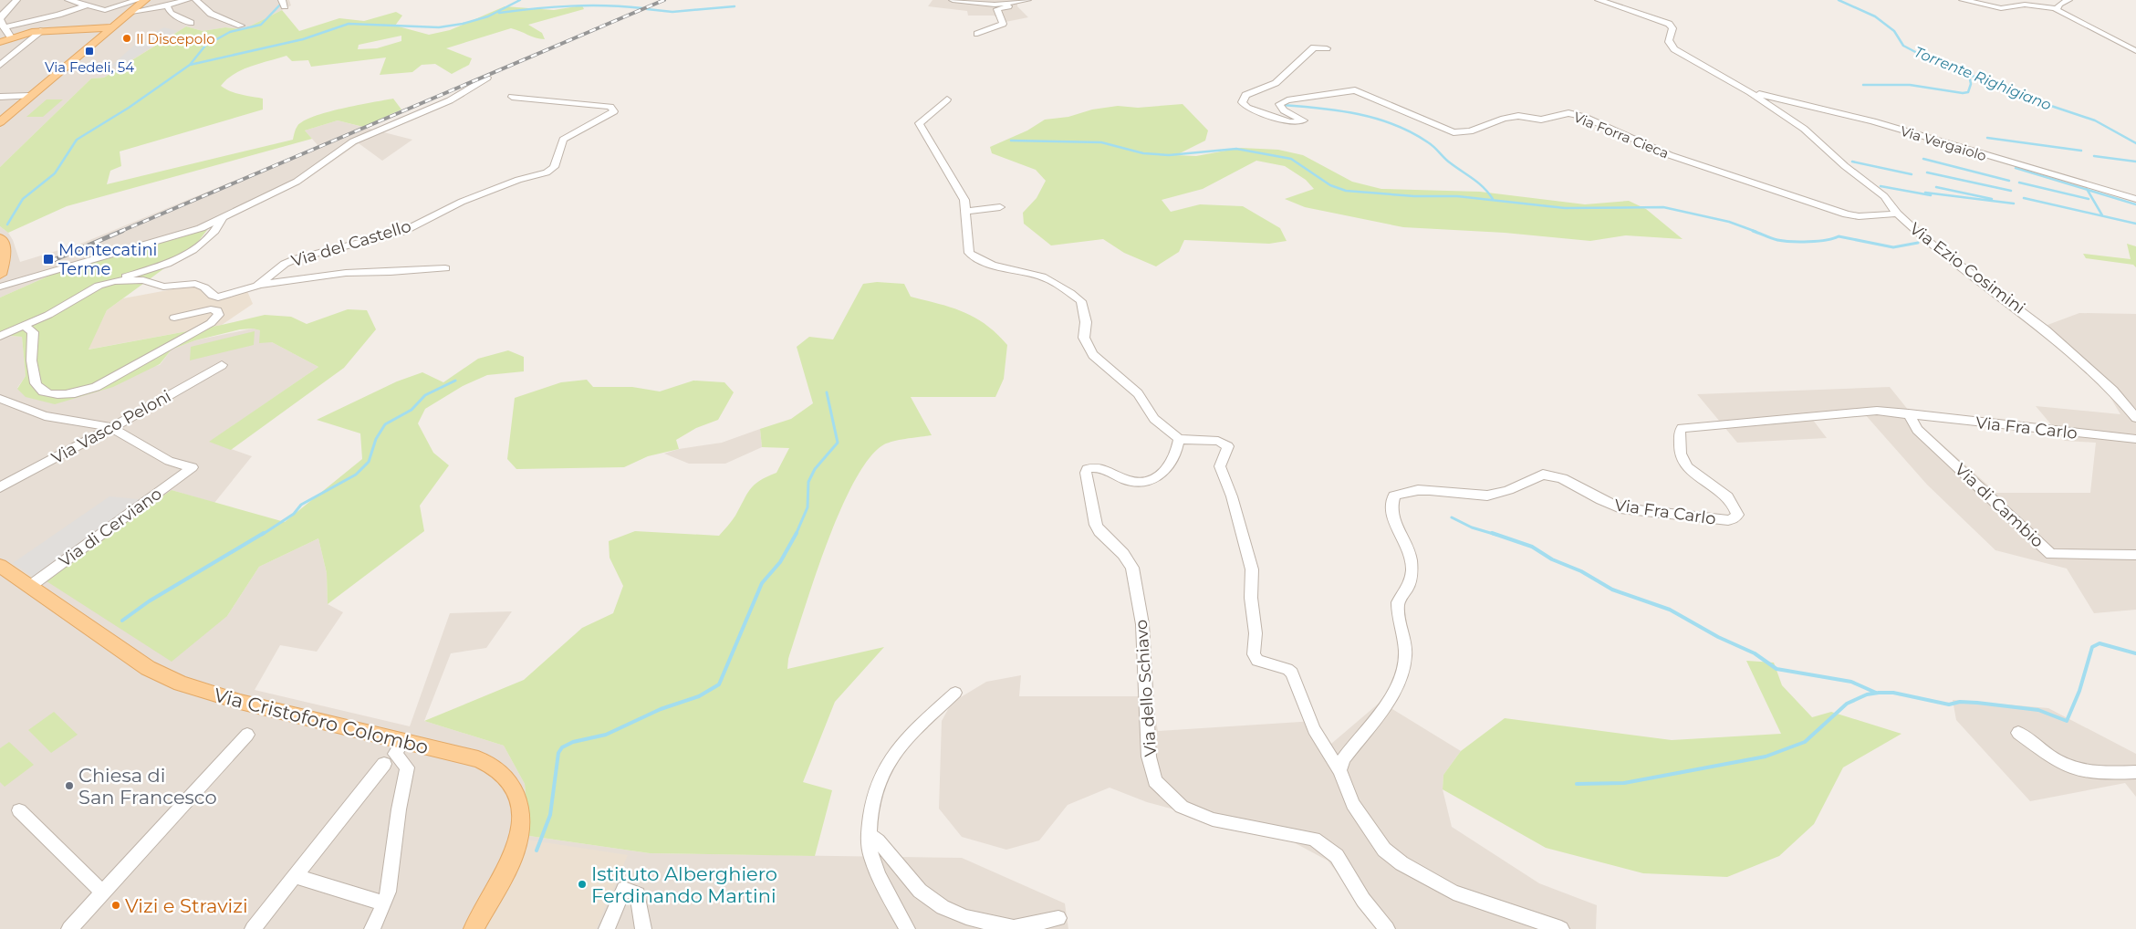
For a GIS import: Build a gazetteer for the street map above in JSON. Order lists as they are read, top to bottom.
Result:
{
  "streets": {
    "main road": ["Via Cristoforo Colombo"],
    "street": [
      "Via Forra Cieca",
      "Via Vergaiolo",
      "Via del Castello",
      "Via Ezio Cosimini",
      "Via Vasco Peloni",
      "Via Fra Carlo",
      "Via di Cambio",
      "Via di Cerviano",
      "Via dello Schiavo"
    ]
  },
  "crossings": [
    ["Via Forra Cieca", "Via Ezio Cosimini"],
    ["Via Vergaiolo", "Via Ezio Cosimini"],
    ["Via Vasco Peloni", "Via di Cerviano"],
    ["Via Fra Carlo", "Via di Cambio"],
    ["Via di Cerviano", "Via Cristoforo Colombo"]
  ],
  "water": ["Torrente Righigiano"],
  "places": {
    "other": [
      "Il Discepolo",
      "Chiesa di San Francesco",
      "Istituto Alberghiero Ferdinando Martini",
      "Vizi e Stravizi"
    ],
    "transit": ["Via Fedeli, 54", "Montecatini Terme"]
  }
}
